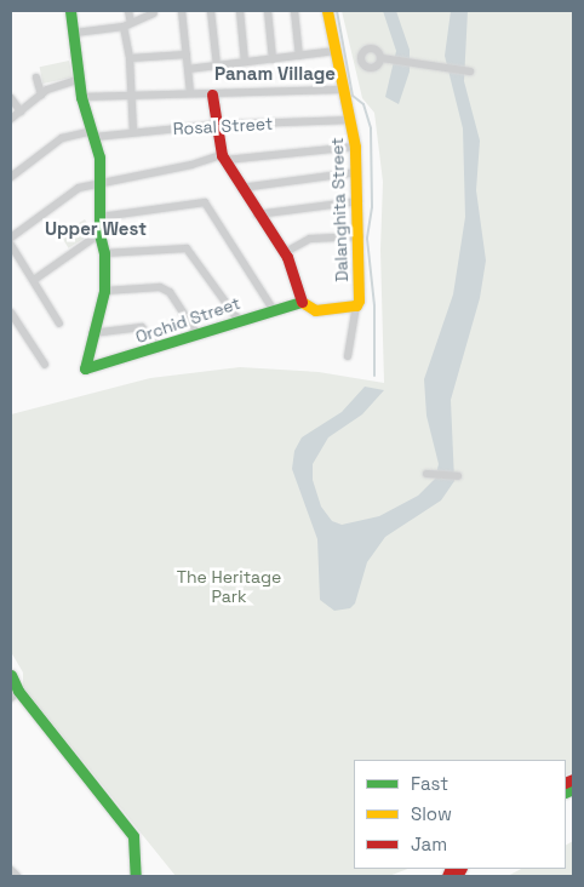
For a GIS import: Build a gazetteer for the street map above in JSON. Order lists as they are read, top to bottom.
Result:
{
  "streets": {
    "street": ["Rosal Street", "Dalanghita Street", "Orchid Street"]
  },
  "crossings": [
    ["Rosal Street", "Dalanghita Street"]
  ],
  "districts": ["Panam Village", "Upper West"],
  "parks": ["The Heritage Park"],
  "legend": ["Fast", "Slow", "Jam"]
}
